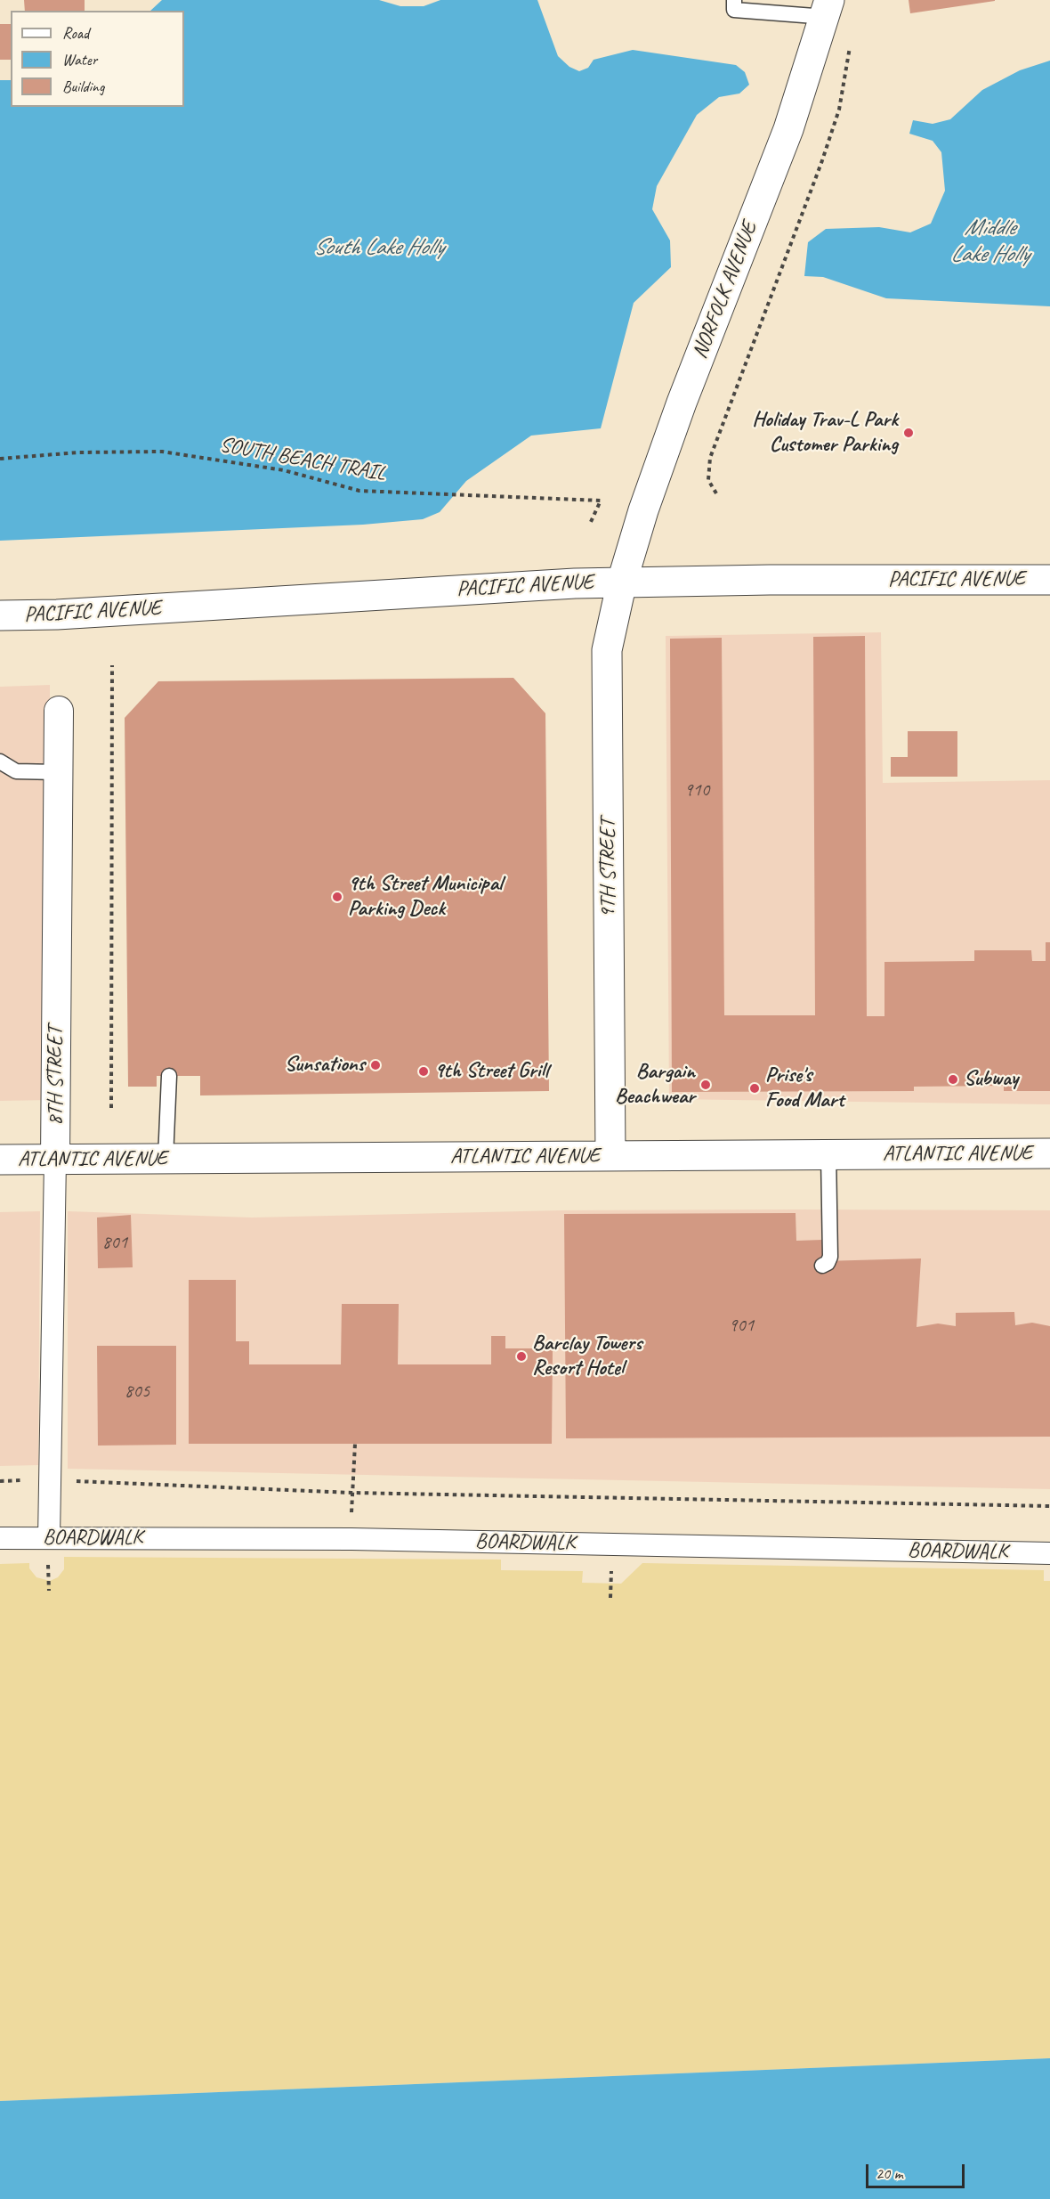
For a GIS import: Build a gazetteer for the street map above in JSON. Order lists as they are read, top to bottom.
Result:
{
  "streets": {
    "main road": [
      "NORFOLK AVENUE",
      "PACIFIC AVENUE",
      "9TH STREET",
      "ATLANTIC AVENUE"
    ],
    "street": ["8TH STREET", "BOARDWALK"],
    "path": ["SOUTH BEACH TRAIL"]
  },
  "crossings": [
    ["NORFOLK AVENUE", "PACIFIC AVENUE"],
    ["NORFOLK AVENUE", "9TH STREET"],
    ["PACIFIC AVENUE", "9TH STREET"],
    ["9TH STREET", "ATLANTIC AVENUE"],
    ["8TH STREET", "ATLANTIC AVENUE"],
    ["8TH STREET", "BOARDWALK"]
  ],
  "water": ["Middle Lake Holly", "South Lake Holly"],
  "places": [
    "Holiday Trav-L Park Customer Parking",
    "9th Street Municipal Parking Deck",
    "Sunsations",
    "9th Street Grill",
    "Subway",
    "Bargain Beachwear",
    "Prise's Food Mart",
    "Barclay Towers Resort Hotel"
  ],
  "house_numbers": [
    "910",
    "801",
    "901",
    "805"
  ],
  "legend": ["Road", "Water", "Building"],
  "scale_bar": "20 m"
}
